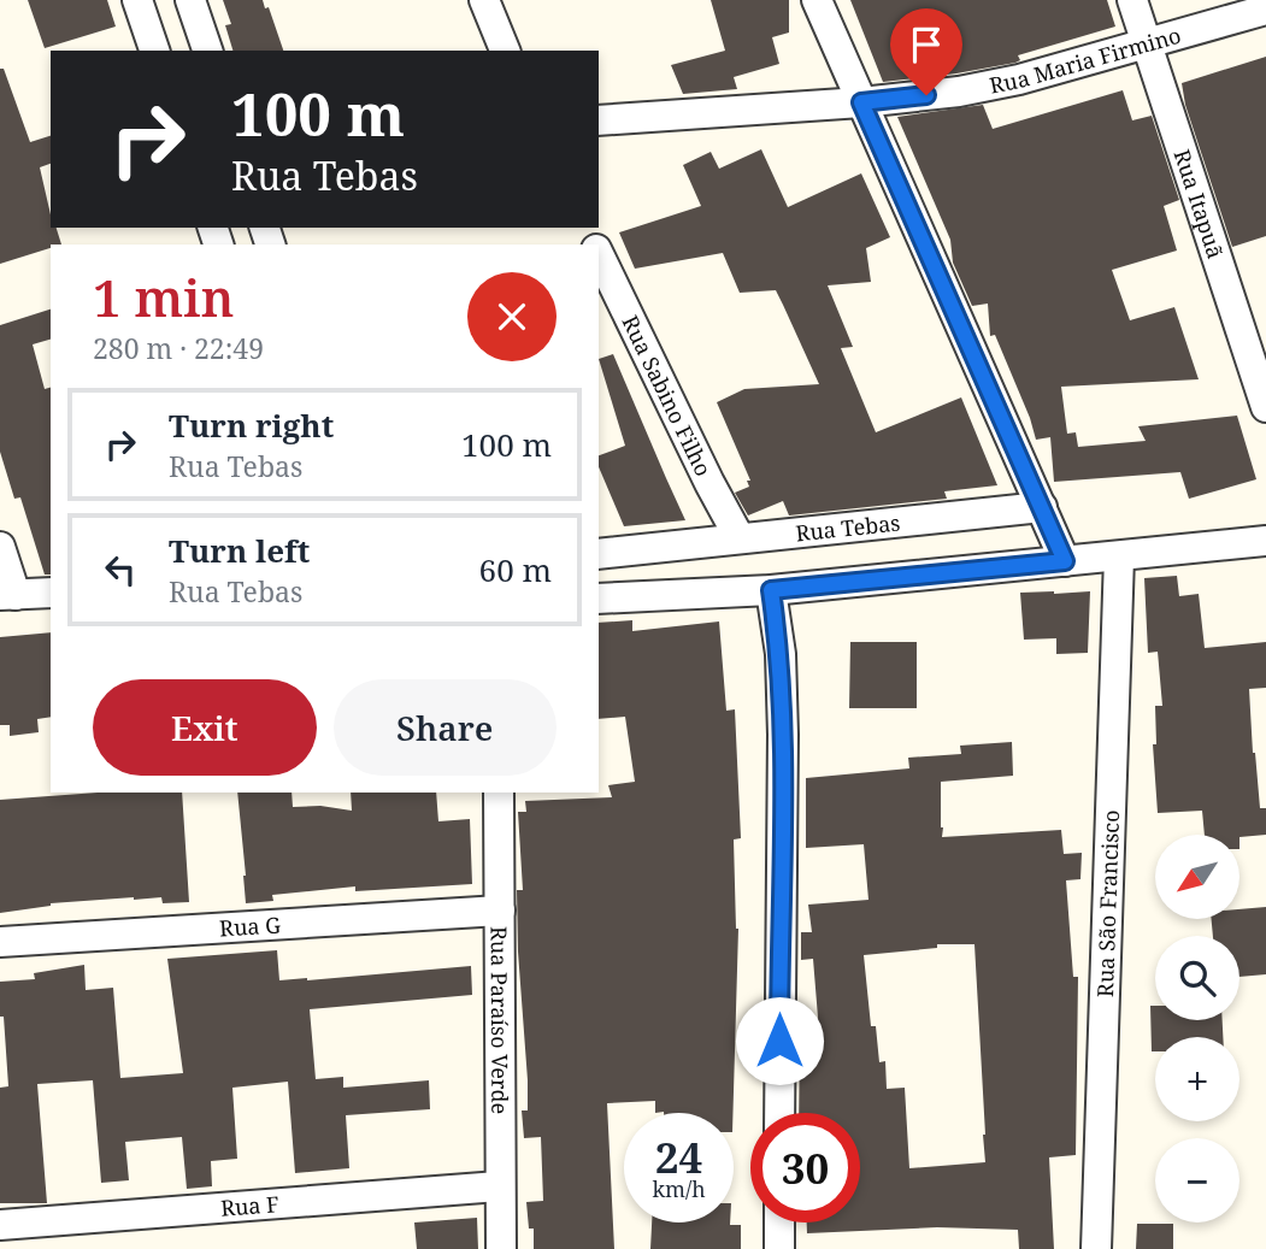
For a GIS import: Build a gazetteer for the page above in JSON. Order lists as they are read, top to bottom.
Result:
{
  "streets": {
    "street": [
      "Rua Maria Firmino",
      "Rua Itapuã",
      "Rua Sabino Filho",
      "Rua Tebas",
      "Rua São Francisco",
      "Rua G",
      "Rua Paraíso Verde",
      "Rua F"
    ]
  },
  "crossings": [
    ["Rua Maria Firmino", "Rua Itapuã"],
    ["Rua Sabino Filho", "Rua Tebas"],
    ["Rua G", "Rua Paraíso Verde"],
    ["Rua Paraíso Verde", "Rua F"]
  ],
  "north": "bottom left",
  "page": {
    "turn": ["100 m", "Rua Tebas"],
    "heading": ["1 min", "280 m · 22:49"],
    "list": [
      {
        "name": "Turn right",
        "note": "Rua Tebas",
        "value": "100 m"
      },
      {
        "name": "Turn left",
        "note": "Rua Tebas",
        "value": "60 m"
      }
    ],
    "buttons": ["Exit", "Share"],
    "map_buttons": ["+", "−"],
    "speed": "24 km/h",
    "limit": "30"
  }
}
